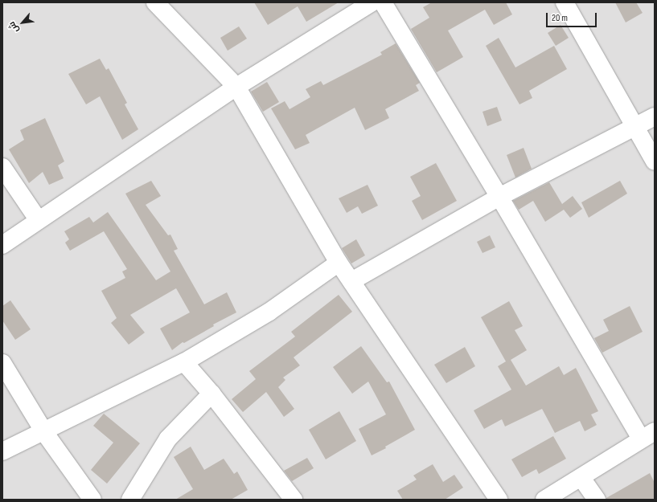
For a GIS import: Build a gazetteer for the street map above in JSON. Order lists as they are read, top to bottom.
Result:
{
  "scale_bar": "20 m",
  "north": "bottom left"
}
